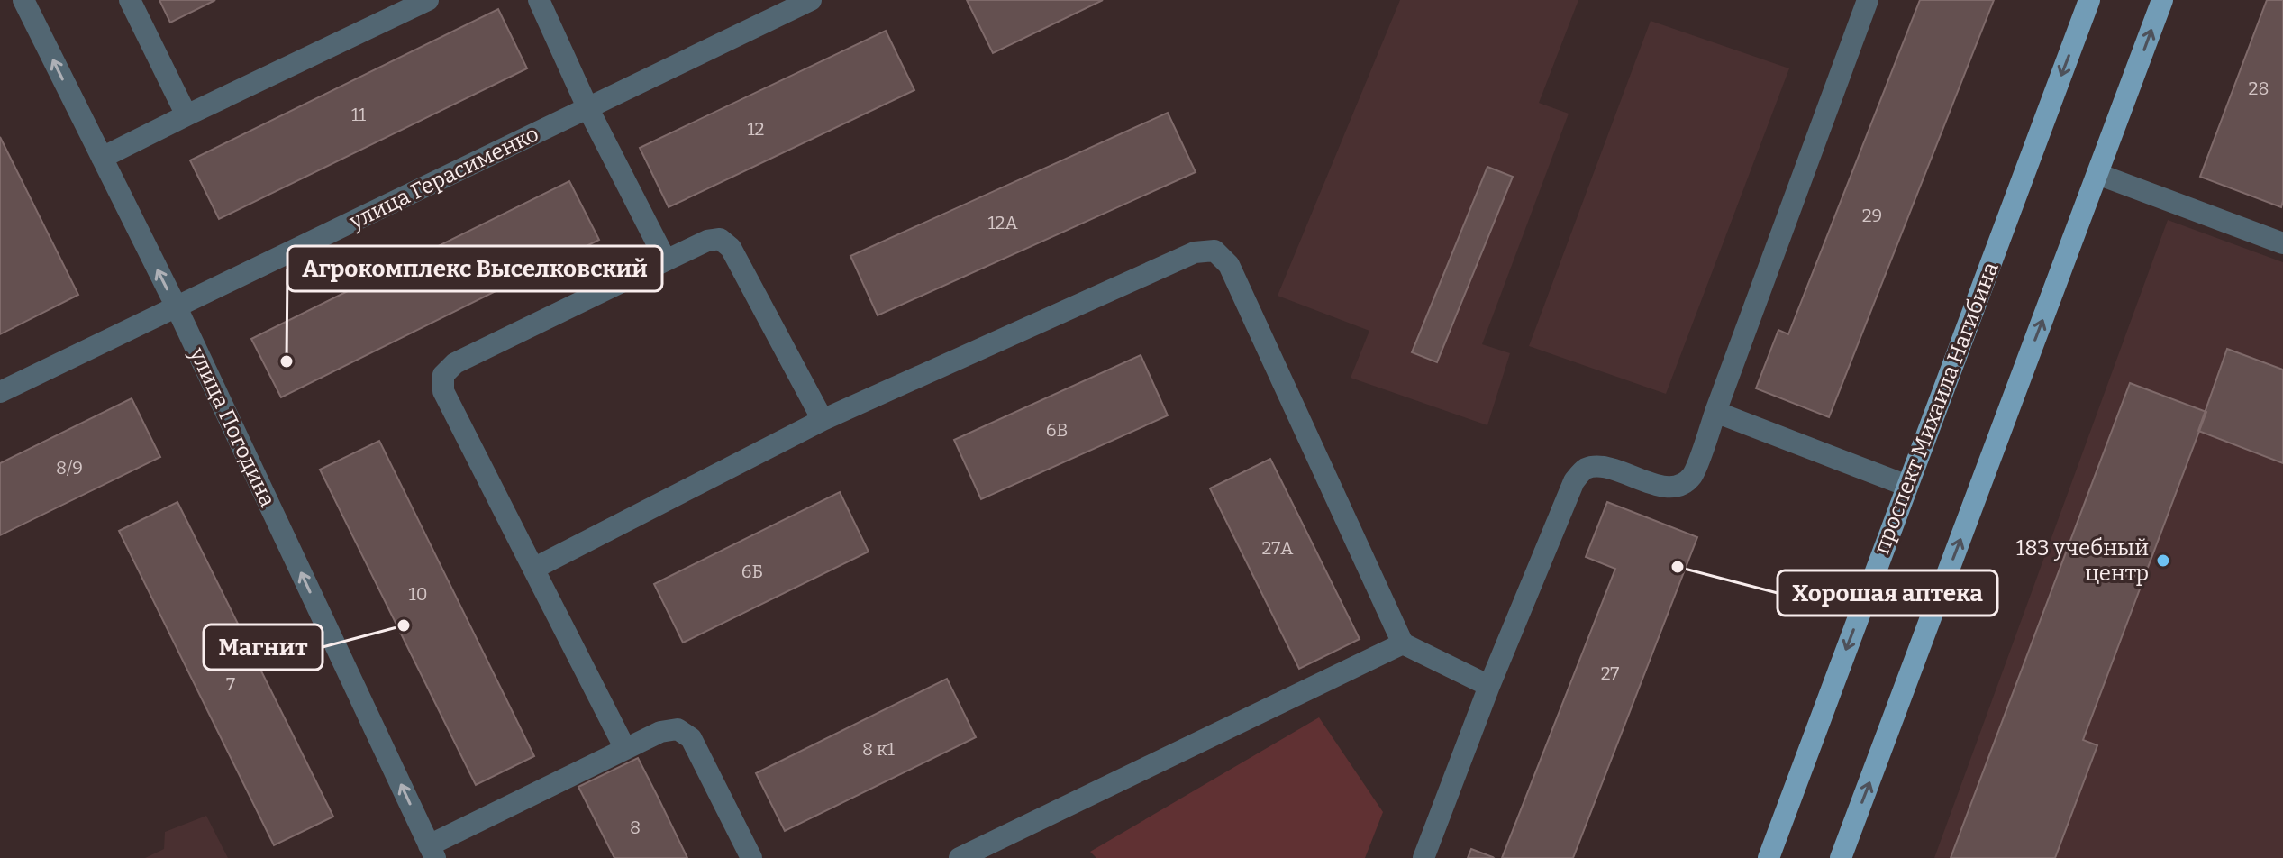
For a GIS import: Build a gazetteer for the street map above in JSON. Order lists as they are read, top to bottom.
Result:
{
  "streets": {
    "main road": ["проспект Михаила Нагибина"],
    "street": ["улица Герасименко", "улица Погодина"]
  },
  "crossings": [
    ["улица Герасименко", "улица Погодина"]
  ],
  "one_way": ["улица Погодина"],
  "places": [
    "Агрокомплекс Выселковский",
    "183 учебный центр",
    "Хорошая аптека",
    "Магнит"
  ],
  "house_numbers": [
    "28",
    "11",
    "12",
    "29",
    "12А",
    "6В",
    "8/9",
    "27А",
    "6Б",
    "10",
    "27",
    "7",
    "8 к1",
    "8"
  ]
}
